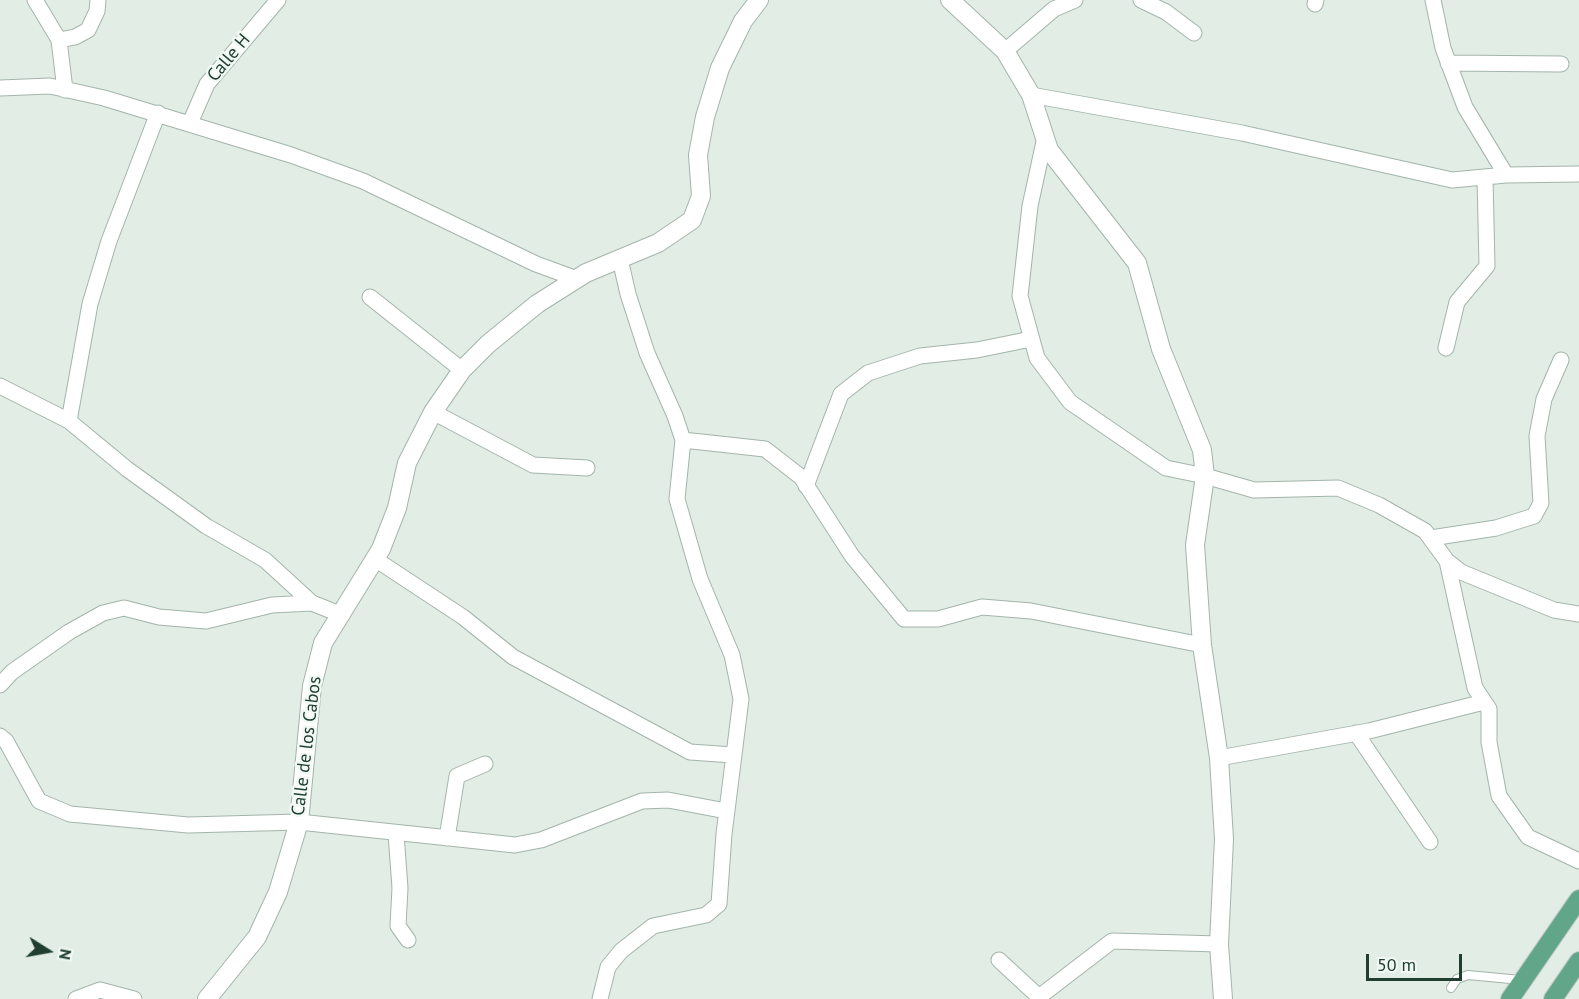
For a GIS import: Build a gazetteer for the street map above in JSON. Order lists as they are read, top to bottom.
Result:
{
  "streets": {
    "street": ["Calle H", "Calle de los Cabos"]
  },
  "scale_bar": "50 m",
  "north": "right"
}
